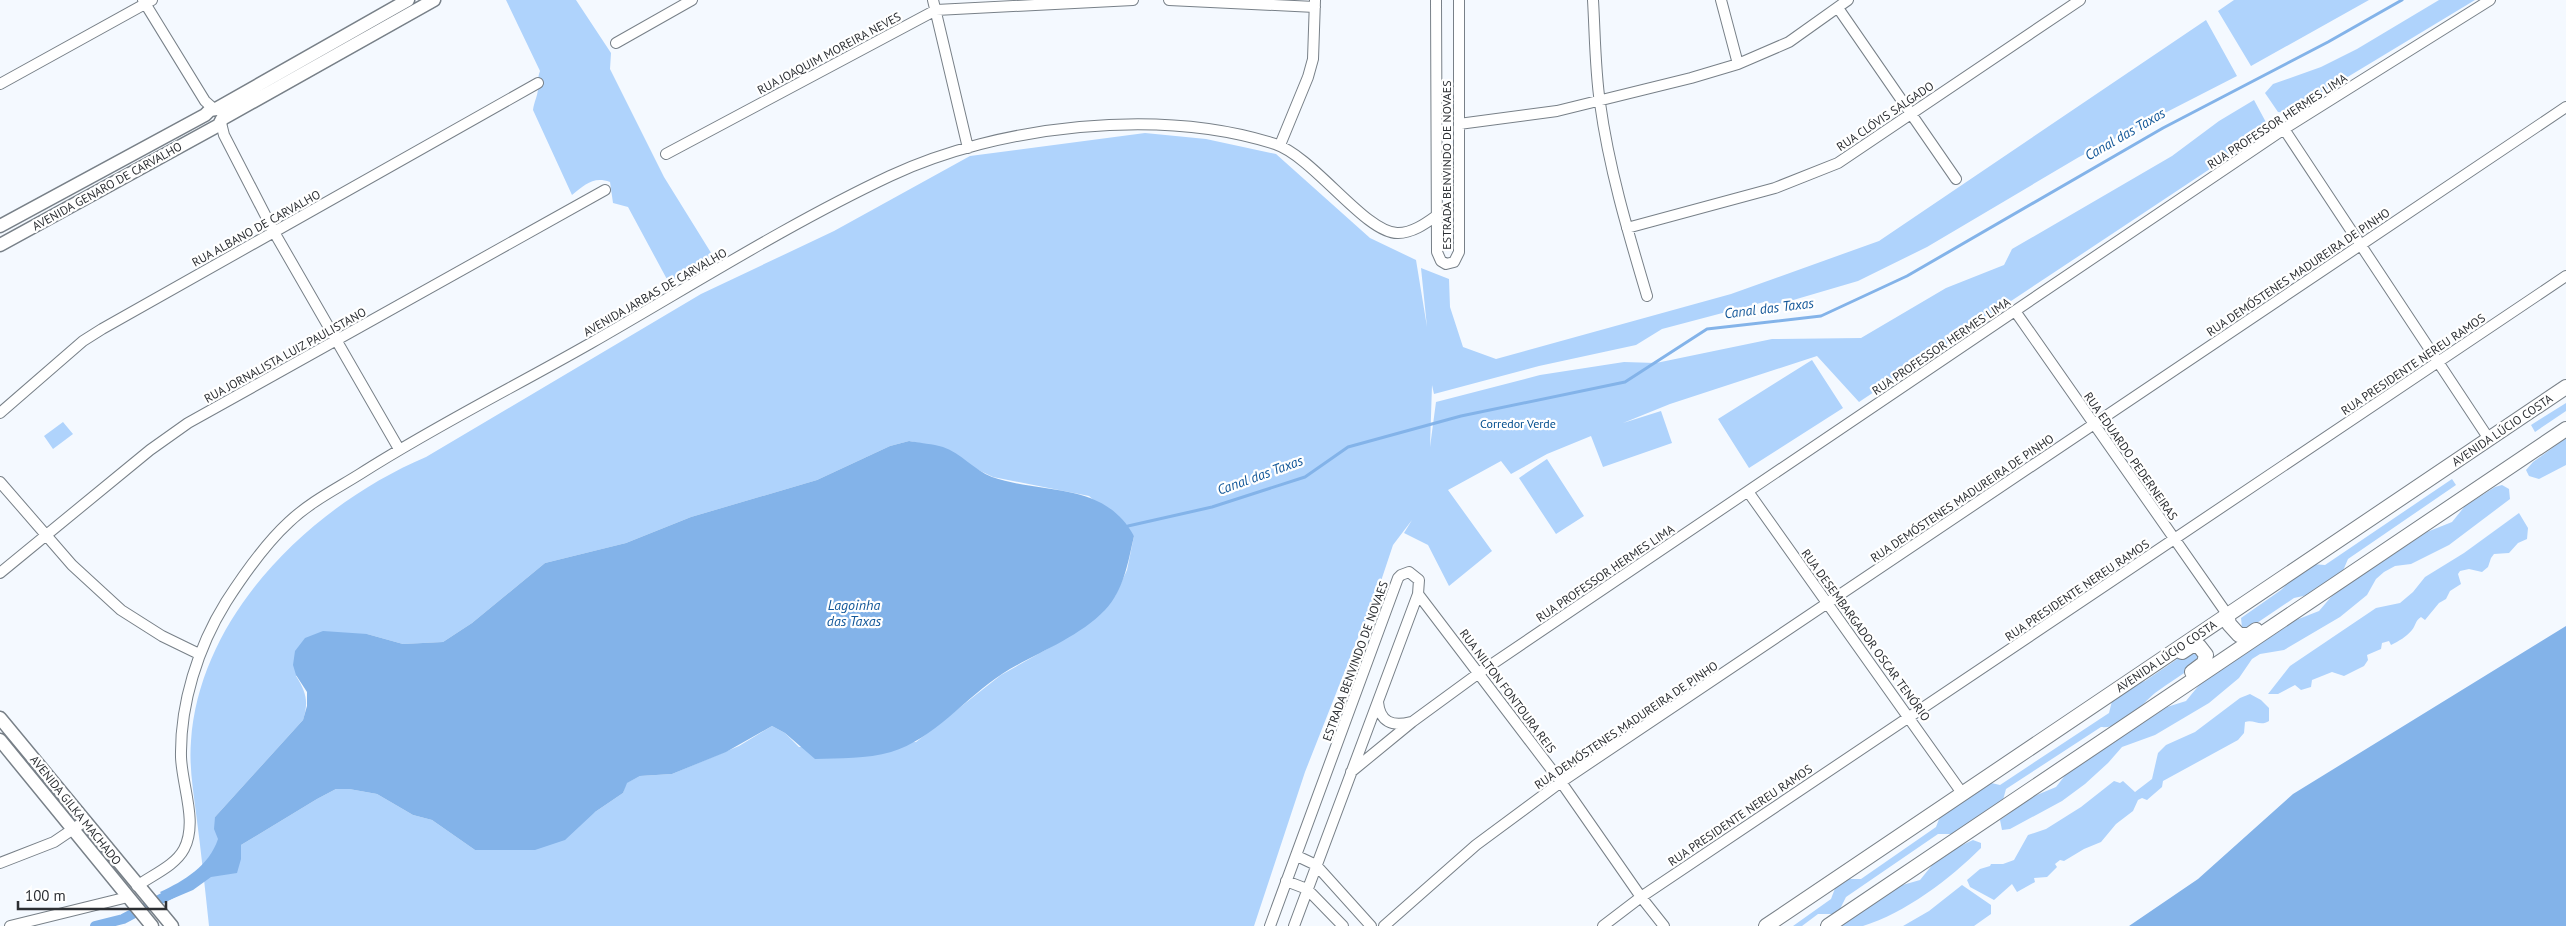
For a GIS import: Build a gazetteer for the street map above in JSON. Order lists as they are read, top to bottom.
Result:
{
  "streets": {
    "main road": ["AVENIDA LÚCIO COSTA"],
    "street": [
      "RUA JOAQUIM MOREIRA NEVES",
      "RUA CLÓVIS SALGADO",
      "RUA PROFESSOR HERMES LIMA",
      "ESTRADA BENVINDO DE NOVAES",
      "AVENIDA GENARO DE CARVALHO",
      "RUA ALBANO DE CARVALHO",
      "RUA DEMÓSTENES MADUREIRA DE PINHO",
      "AVENIDA JARBAS DE CARVALHO",
      "RUA JORNALISTA LUIZ PAULISTANO",
      "RUA PRESIDENTE NEREU RAMOS",
      "RUA EDUARDO PEDERNEIRAS",
      "RUA DESEMBARGADOR OSCAR TENÓRIO",
      "RUA NILTON FONTOURA REIS",
      "AVENIDA GILKA MACHADO"
    ]
  },
  "crossings": [
    ["RUA PROFESSOR HERMES LIMA", "RUA EDUARDO PEDERNEIRAS"],
    ["RUA PROFESSOR HERMES LIMA", "RUA DESEMBARGADOR OSCAR TENÓRIO"],
    ["RUA PROFESSOR HERMES LIMA", "RUA NILTON FONTOURA REIS"],
    ["ESTRADA BENVINDO DE NOVAES", "AVENIDA JARBAS DE CARVALHO"],
    ["ESTRADA BENVINDO DE NOVAES", "RUA NILTON FONTOURA REIS"],
    ["RUA DEMÓSTENES MADUREIRA DE PINHO", "RUA EDUARDO PEDERNEIRAS"],
    ["RUA DEMÓSTENES MADUREIRA DE PINHO", "RUA DESEMBARGADOR OSCAR TENÓRIO"],
    ["RUA DEMÓSTENES MADUREIRA DE PINHO", "RUA NILTON FONTOURA REIS"],
    ["AVENIDA JARBAS DE CARVALHO", "AVENIDA GILKA MACHADO"],
    ["RUA PRESIDENTE NEREU RAMOS", "RUA EDUARDO PEDERNEIRAS"],
    ["RUA PRESIDENTE NEREU RAMOS", "RUA DESEMBARGADOR OSCAR TENÓRIO"],
    ["RUA PRESIDENTE NEREU RAMOS", "RUA NILTON FONTOURA REIS"],
    ["AVENIDA LÚCIO COSTA", "RUA EDUARDO PEDERNEIRAS"],
    ["AVENIDA LÚCIO COSTA", "RUA DESEMBARGADOR OSCAR TENÓRIO"]
  ],
  "water": ["Canal das Taxas", "Lagoinha das Taxas"],
  "parks": ["Corredor Verde"],
  "scale_bar": "100 m"
}
